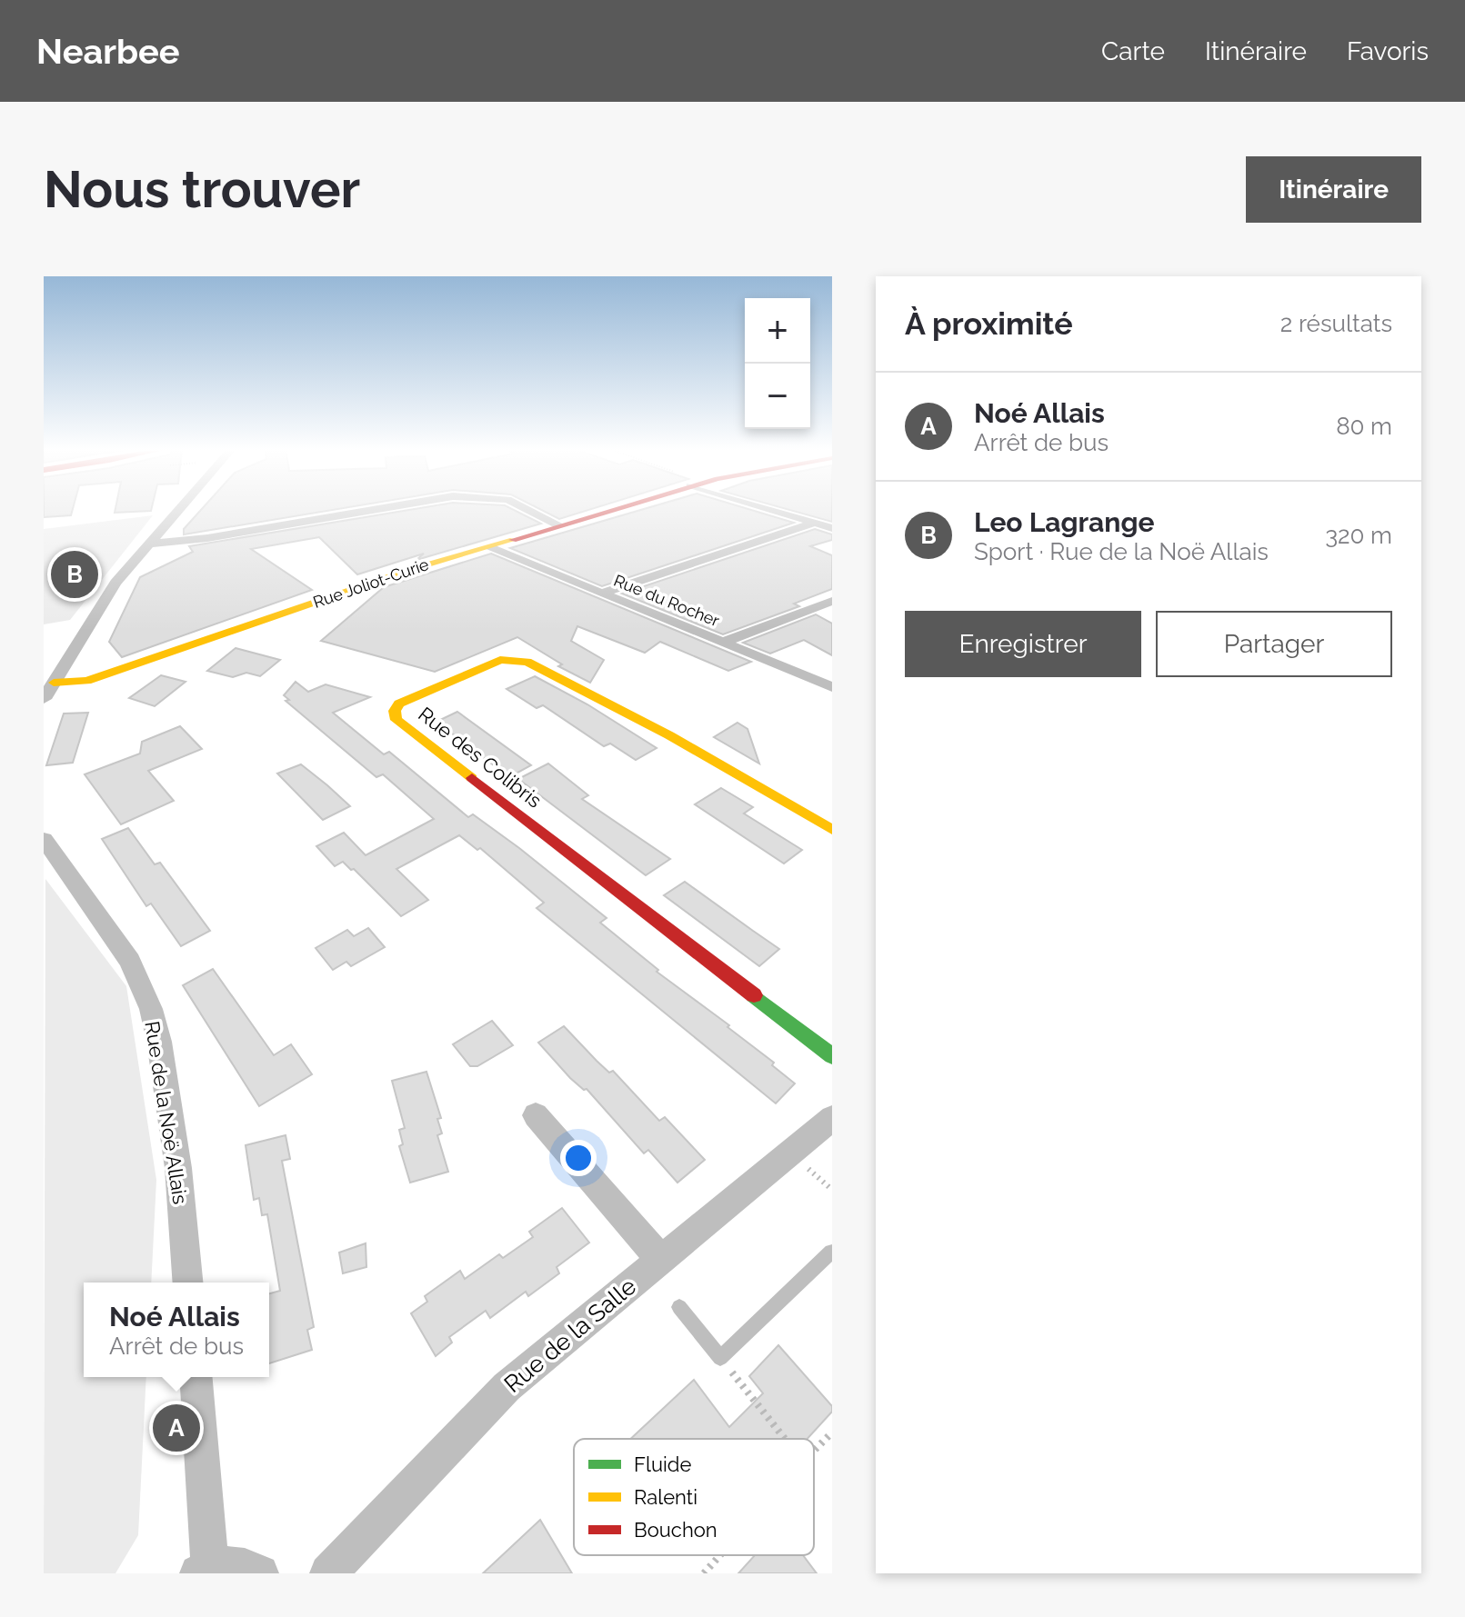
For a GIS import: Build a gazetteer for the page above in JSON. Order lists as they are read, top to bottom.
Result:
{
  "streets": {
    "street": [
      "Rue Joliot-Curie",
      "Rue du Rocher",
      "Rue des Colibris",
      "Rue de la Noë Allais",
      "Rue de la Salle"
    ]
  },
  "crossings": [
    ["Rue Joliot-Curie", "Rue du Rocher"]
  ],
  "legend": ["Fluide", "Ralenti", "Bouchon"],
  "page": {
    "header": "Nearbee",
    "nav": ["Carte", "Itinéraire", "Favoris"],
    "buttons": [
      "Itinéraire",
      ["Enregistrer", "Partager"]
    ],
    "title": "Nous trouver",
    "heading": ["À proximité", "2 résultats"],
    "map_buttons": ["+", "−"],
    "list": [
      {
        "mark": "A",
        "name": "Noé Allais",
        "note": "Arrêt de bus",
        "value": "80 m"
      },
      {
        "mark": "B",
        "name": "Leo Lagrange",
        "note": "Sport · Rue de la Noë Allais",
        "value": "320 m"
      }
    ],
    "pins": ["B", "A"],
    "popup": ["Noé Allais", "Arrêt de bus"]
  }
}
